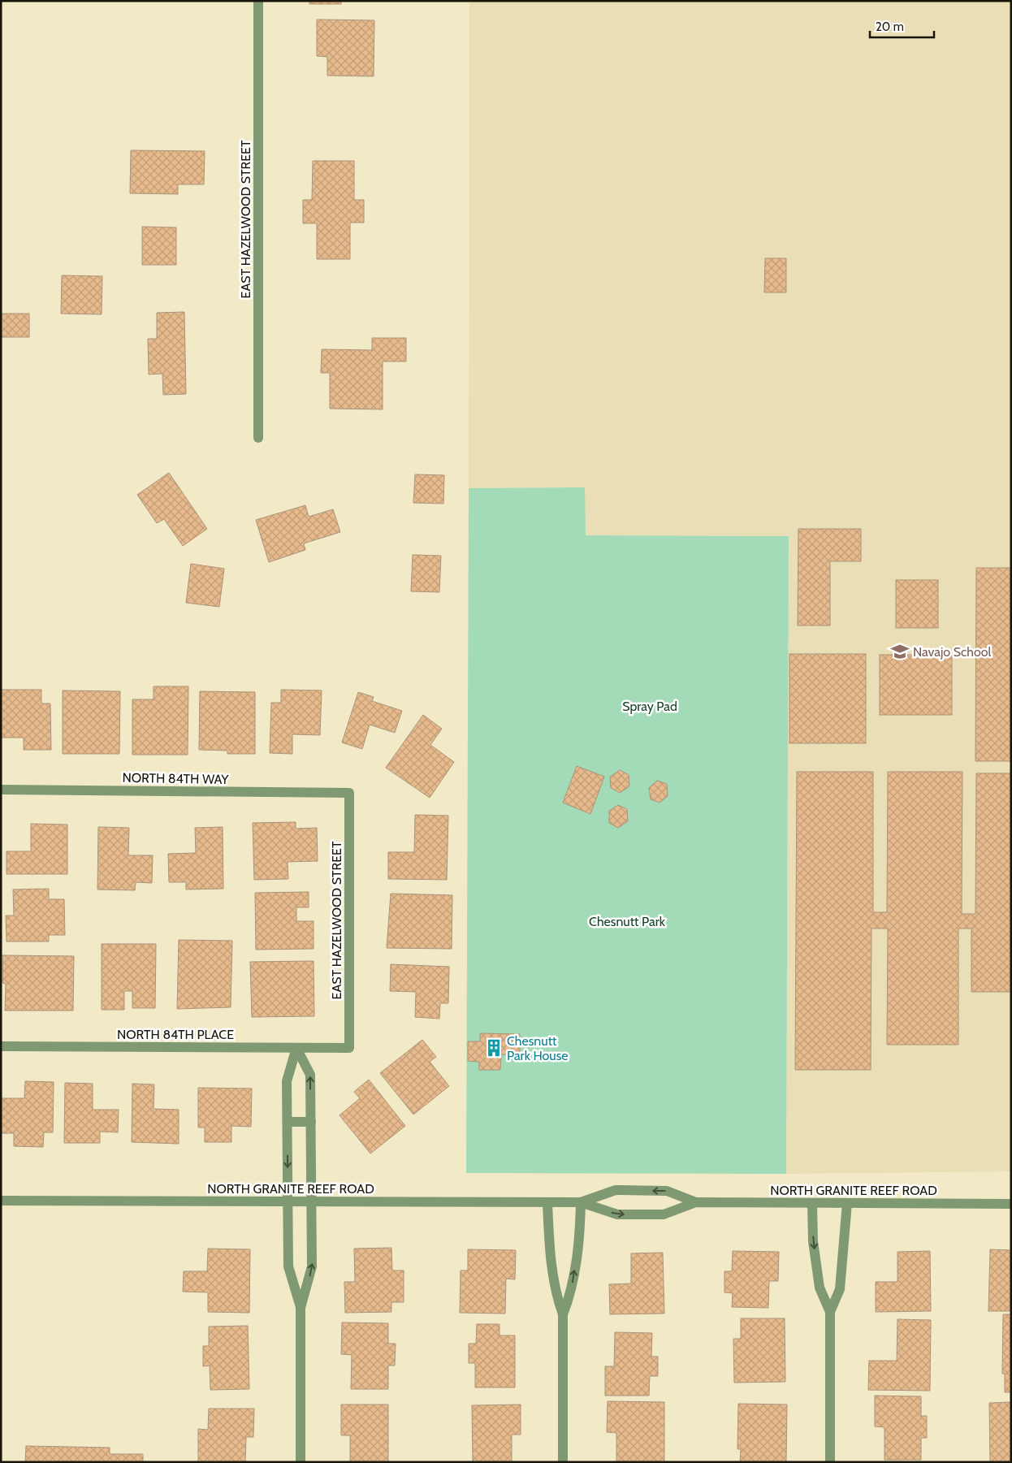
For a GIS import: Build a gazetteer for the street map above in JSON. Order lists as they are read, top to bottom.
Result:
{
  "streets": {
    "street": [
      "EAST HAZELWOOD STREET",
      "NORTH 84TH WAY",
      "NORTH 84TH PLACE",
      "NORTH GRANITE REEF ROAD"
    ]
  },
  "crossings": [
    ["EAST HAZELWOOD STREET", "NORTH 84TH WAY"],
    ["EAST HAZELWOOD STREET", "NORTH 84TH PLACE"]
  ],
  "parks": ["Spray Pad", "Chesnutt Park"],
  "places": {
    "school or university": ["Navajo School"],
    "building": ["Chesnutt Park House"]
  },
  "scale_bar": "20 m"
}
